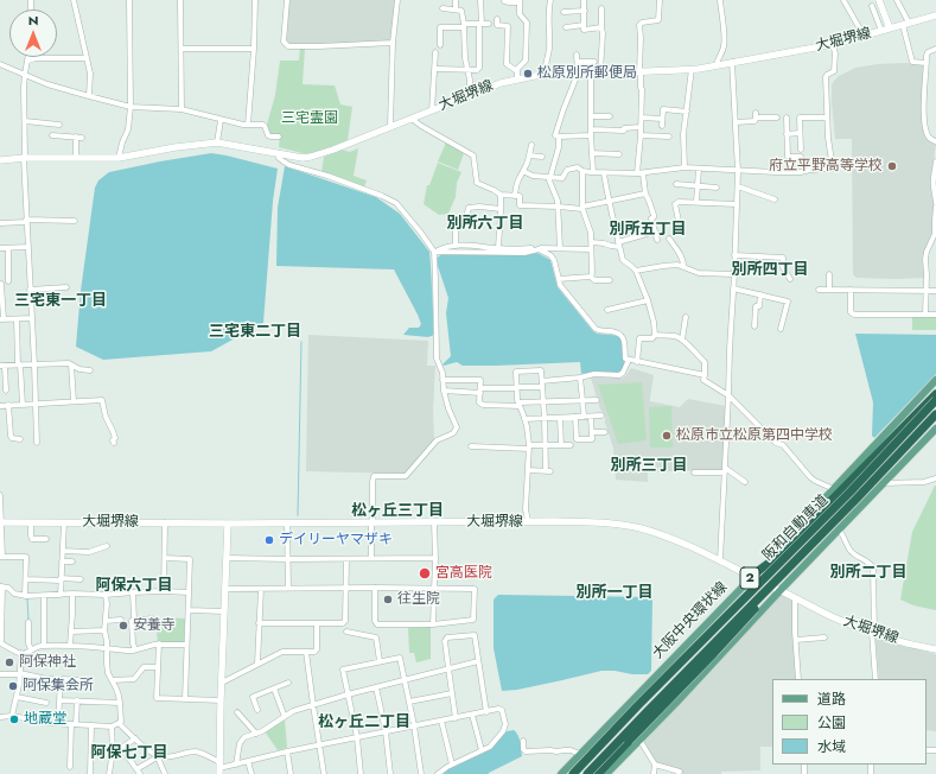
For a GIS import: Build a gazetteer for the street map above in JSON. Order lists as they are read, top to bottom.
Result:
{
  "streets": {
    "highway": ["阪和自動車道"],
    "main road": ["大堀堺線", "2", "大阪中央環状線"]
  },
  "crossings": [
    ["大堀堺線", "2"],
    ["大堀堺線", "大阪中央環状線"]
  ],
  "districts": [
    "別所六丁目",
    "別所五丁目",
    "別所四丁目",
    "三宅東一丁目",
    "三宅東二丁目",
    "別所三丁目",
    "松ヶ丘三丁目",
    "別所二丁目",
    "阿保六丁目",
    "別所一丁目",
    "松ヶ丘二丁目",
    "阿保七丁目"
  ],
  "parks": ["三宅霊園"],
  "places": [
    "松原別所郵便局",
    "府立平野高等学校",
    "松原市立松原第四中学校",
    "デイリーヤマザキ",
    "宮高医院",
    "往生院",
    "安養寺",
    "阿保神社",
    "阿保集会所",
    "地蔵堂"
  ],
  "legend": ["道路", "公園", "水域"],
  "north": "top"
}
